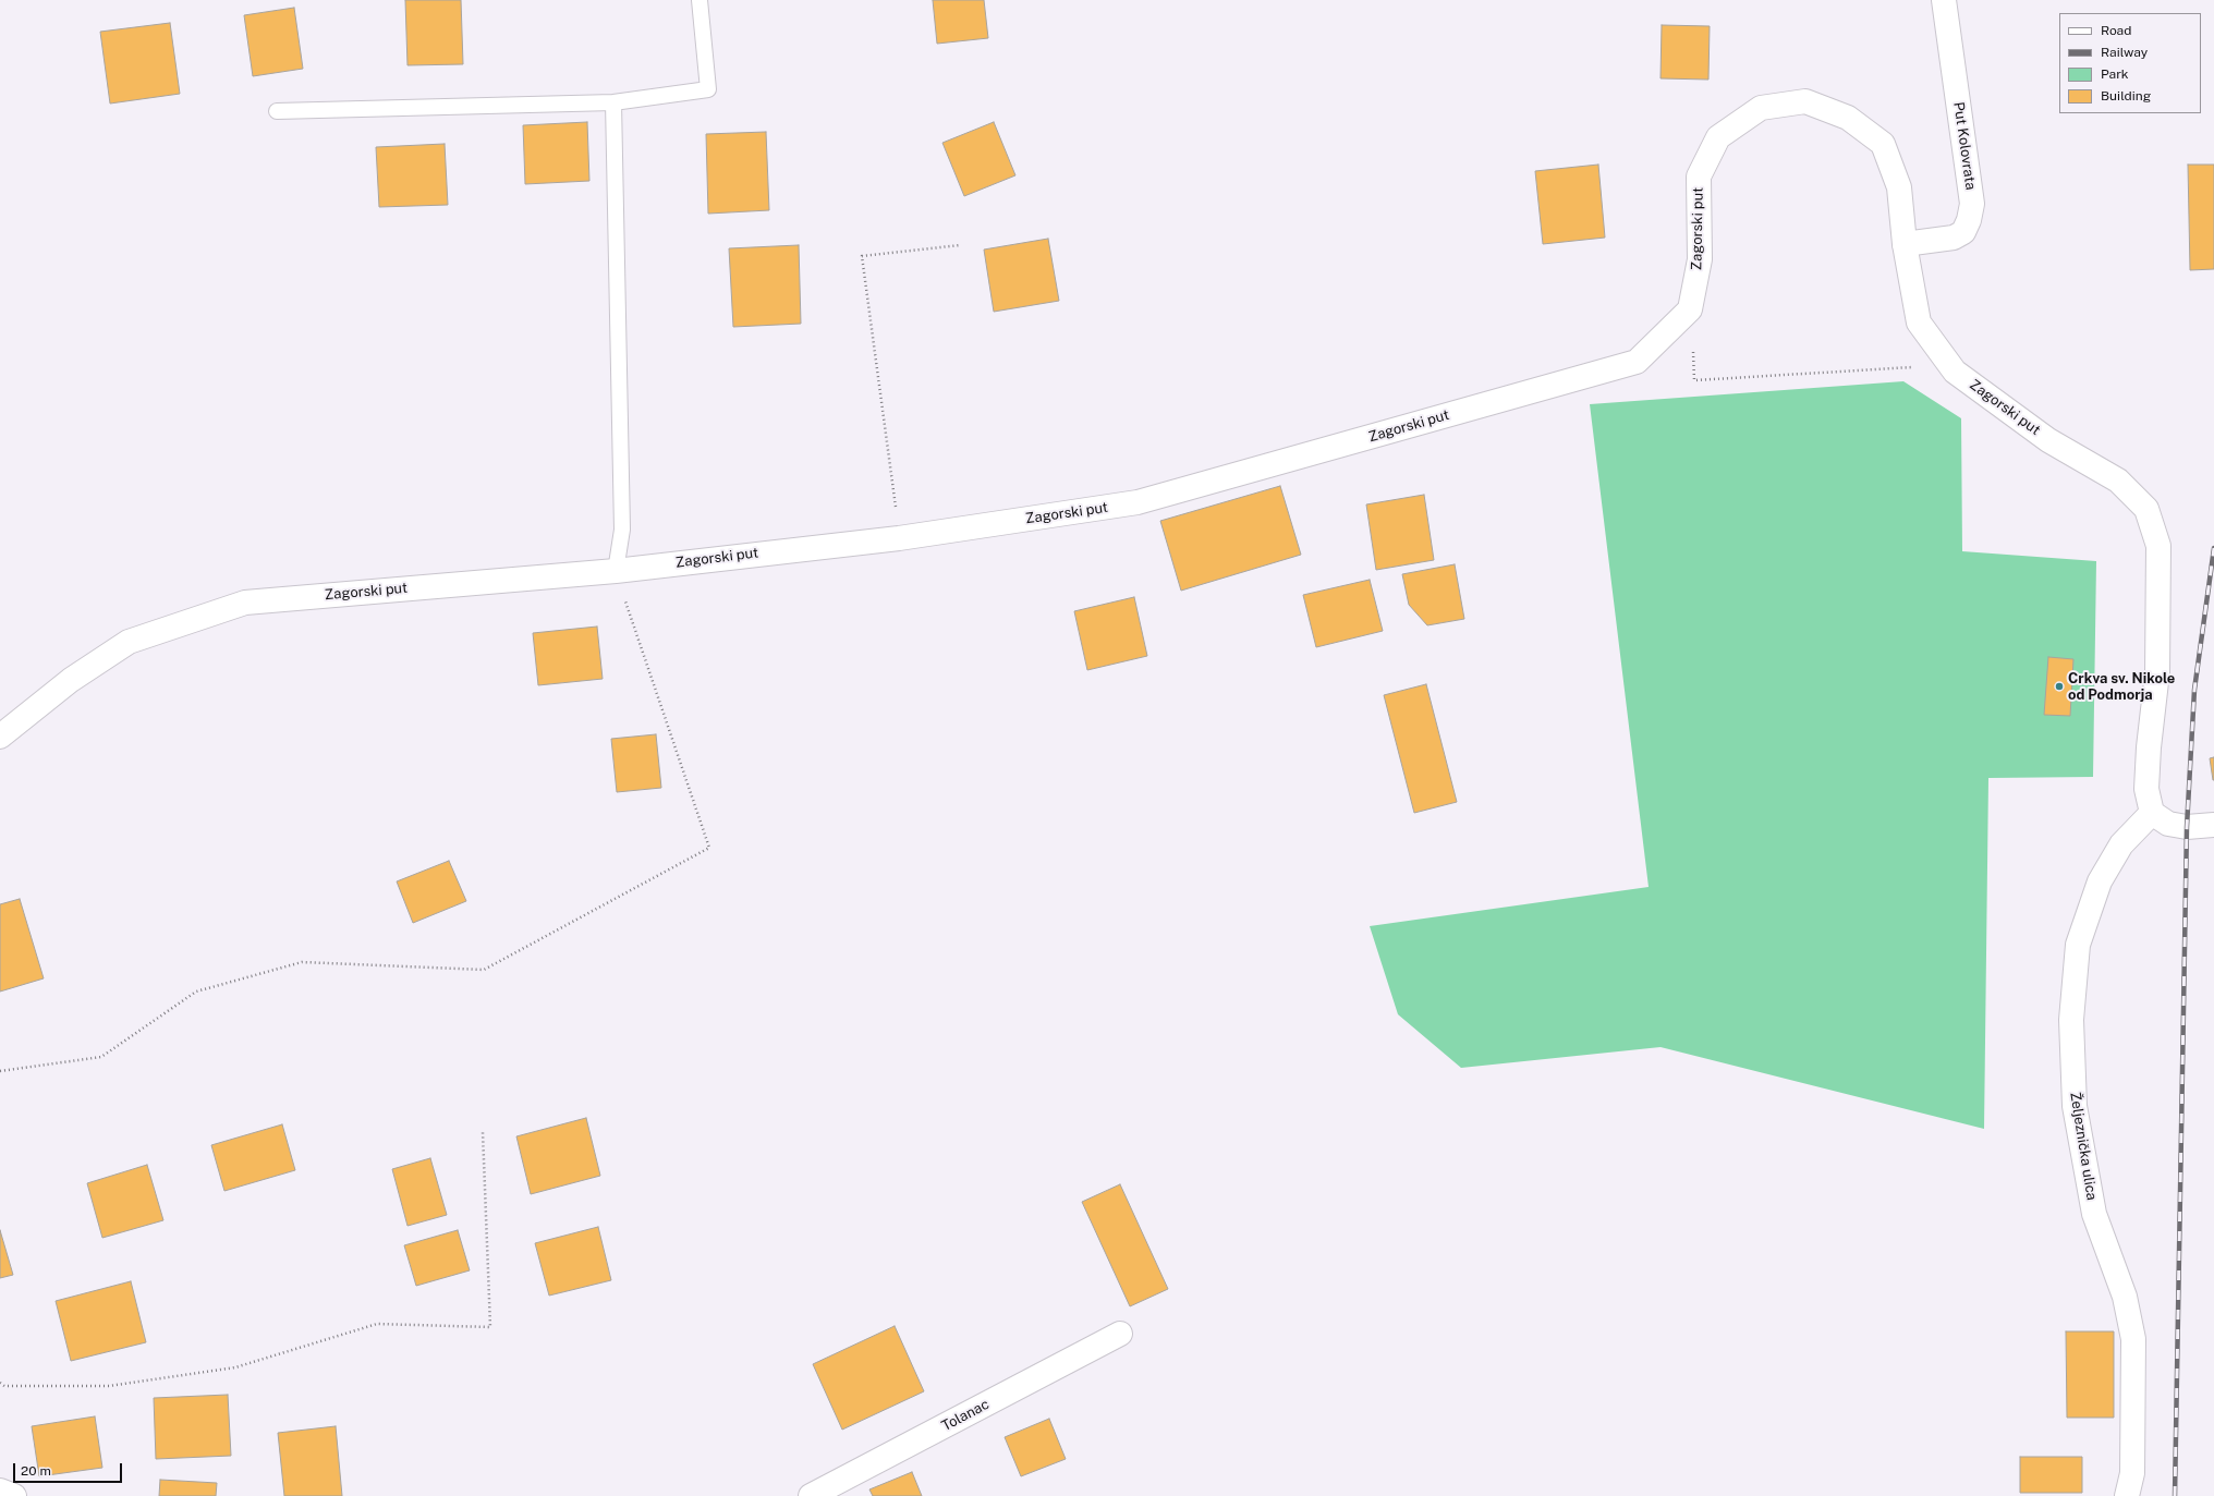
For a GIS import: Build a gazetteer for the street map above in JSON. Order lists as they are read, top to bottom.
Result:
{
  "streets": {
    "main road": [
      "Put Kolovrata",
      "Zagorski put",
      "Željeznička ulica",
      "Tolanac"
    ]
  },
  "crossings": [
    ["Put Kolovrata", "Zagorski put"],
    ["Zagorski put", "Željeznička ulica"]
  ],
  "places": ["Crkva sv. Nikole od Podmorja"],
  "legend": [
    "Road",
    "Railway",
    "Park",
    "Building"
  ],
  "scale_bar": "20 m"
}
